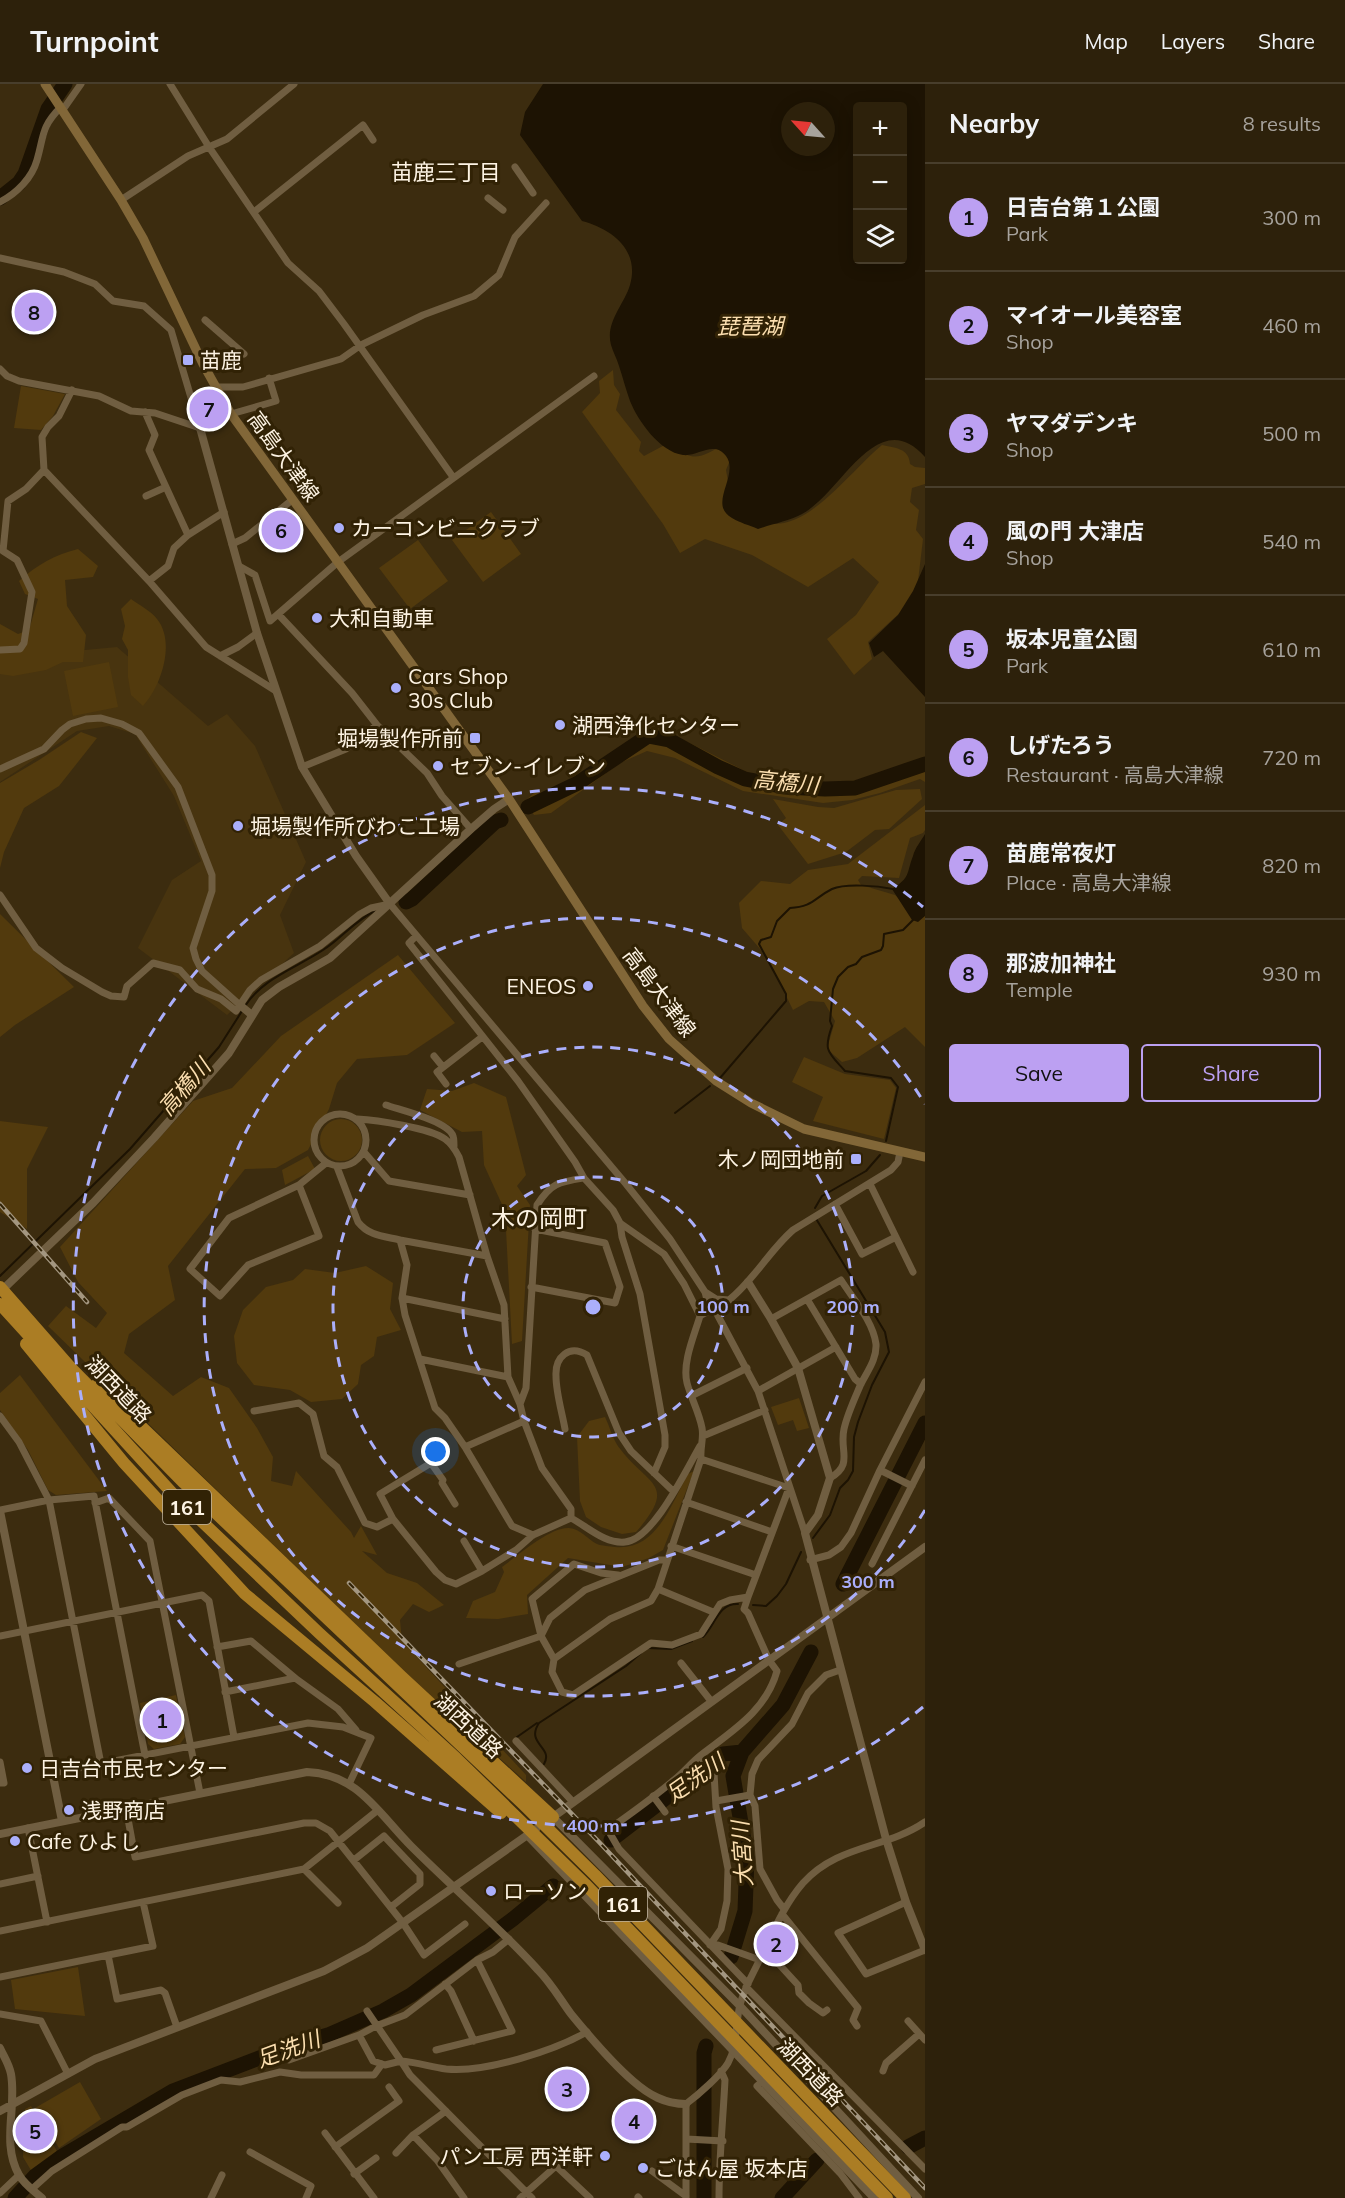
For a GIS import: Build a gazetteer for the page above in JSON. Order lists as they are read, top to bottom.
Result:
{
  "streets": {
    "highway": ["湖西道路", "161"],
    "main road": ["高島大津線"]
  },
  "districts": ["苗鹿三丁目", "木の岡町"],
  "water": [
    "琵琶湖",
    "高橋川",
    "足洗川",
    "大宮川"
  ],
  "places": {
    "transit": ["苗鹿", "堀場製作所前", "木ノ岡団地前"],
    "other": [
      "カーコンビニクラブ",
      "大和自動車",
      "Cars Shop 30s Club",
      "湖西浄化センター",
      "セブン-イレブン",
      "堀場製作所びわこ工場",
      "ENEOS",
      "日吉台市民センター",
      "浅野商店",
      "Cafe ひよし",
      "ローソン",
      "パン工房 西洋軒",
      "ごはん屋 坂本店"
    ]
  },
  "north": "top left",
  "page": {
    "header": "Turnpoint",
    "nav": ["Map", "Layers", "Share"],
    "heading": ["Nearby", "8 results"],
    "map_buttons": ["+", "−"],
    "list": [
      {
        "mark": "1",
        "name": "日吉台第１公園",
        "note": "Park",
        "value": "300 m"
      },
      {
        "mark": "2",
        "name": "マイオール美容室",
        "note": "Shop",
        "value": "460 m"
      },
      {
        "mark": "3",
        "name": "ヤマダデンキ",
        "note": "Shop",
        "value": "500 m"
      },
      {
        "mark": "4",
        "name": "風の門 大津店",
        "note": "Shop",
        "value": "540 m"
      },
      {
        "mark": "5",
        "name": "坂本児童公園",
        "note": "Park",
        "value": "610 m"
      },
      {
        "mark": "6",
        "name": "しげたろう",
        "note": "Restaurant · 高島大津線",
        "value": "720 m"
      },
      {
        "mark": "7",
        "name": "苗鹿常夜灯",
        "note": "Place · 高島大津線",
        "value": "820 m"
      },
      {
        "mark": "8",
        "name": "那波加神社",
        "note": "Temple",
        "value": "930 m"
      }
    ],
    "pins": [
      "8",
      "7",
      "6",
      "1",
      "2",
      "3",
      "4",
      "5"
    ],
    "buttons": ["Save", "Share"]
  },
  "rings": [
    "100 m",
    "200 m",
    "300 m",
    "400 m"
  ]
}
